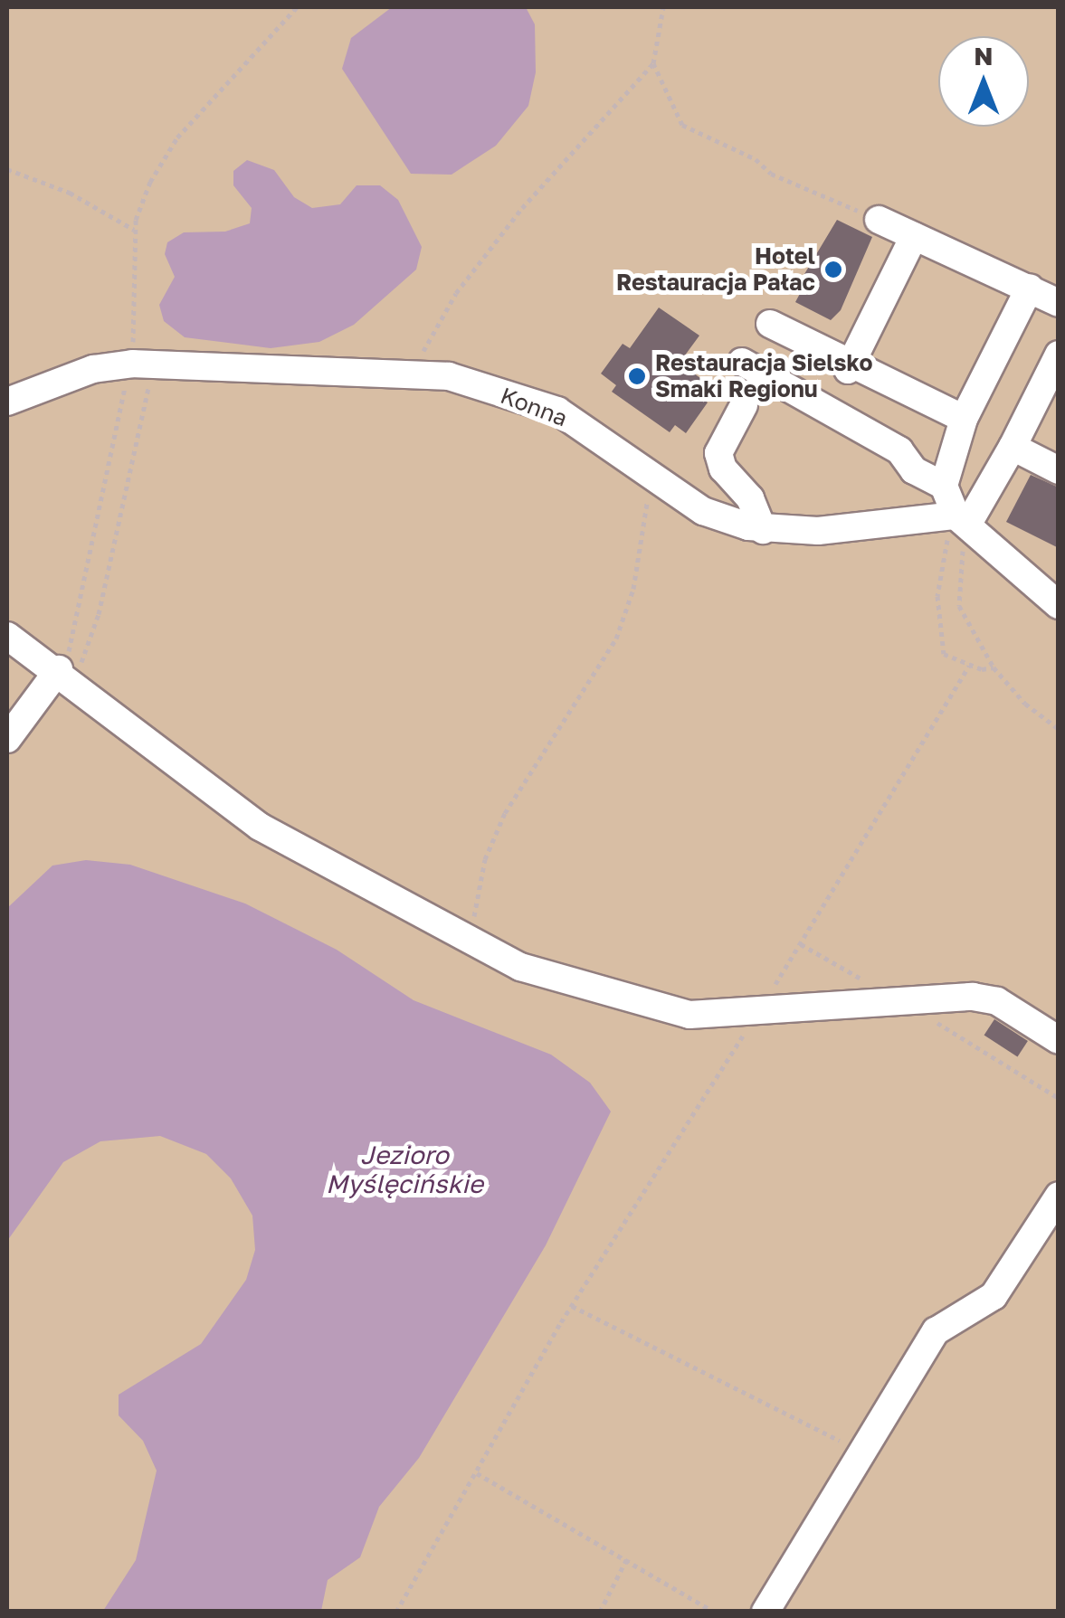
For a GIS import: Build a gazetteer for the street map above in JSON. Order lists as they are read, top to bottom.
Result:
{
  "streets": {
    "street": ["Konna"]
  },
  "water": ["Jezioro Myślęcińskie"],
  "places": ["Hotel Restauracja Pałac", "Restauracja Sielsko Smaki Regionu"],
  "north": "top"
}
